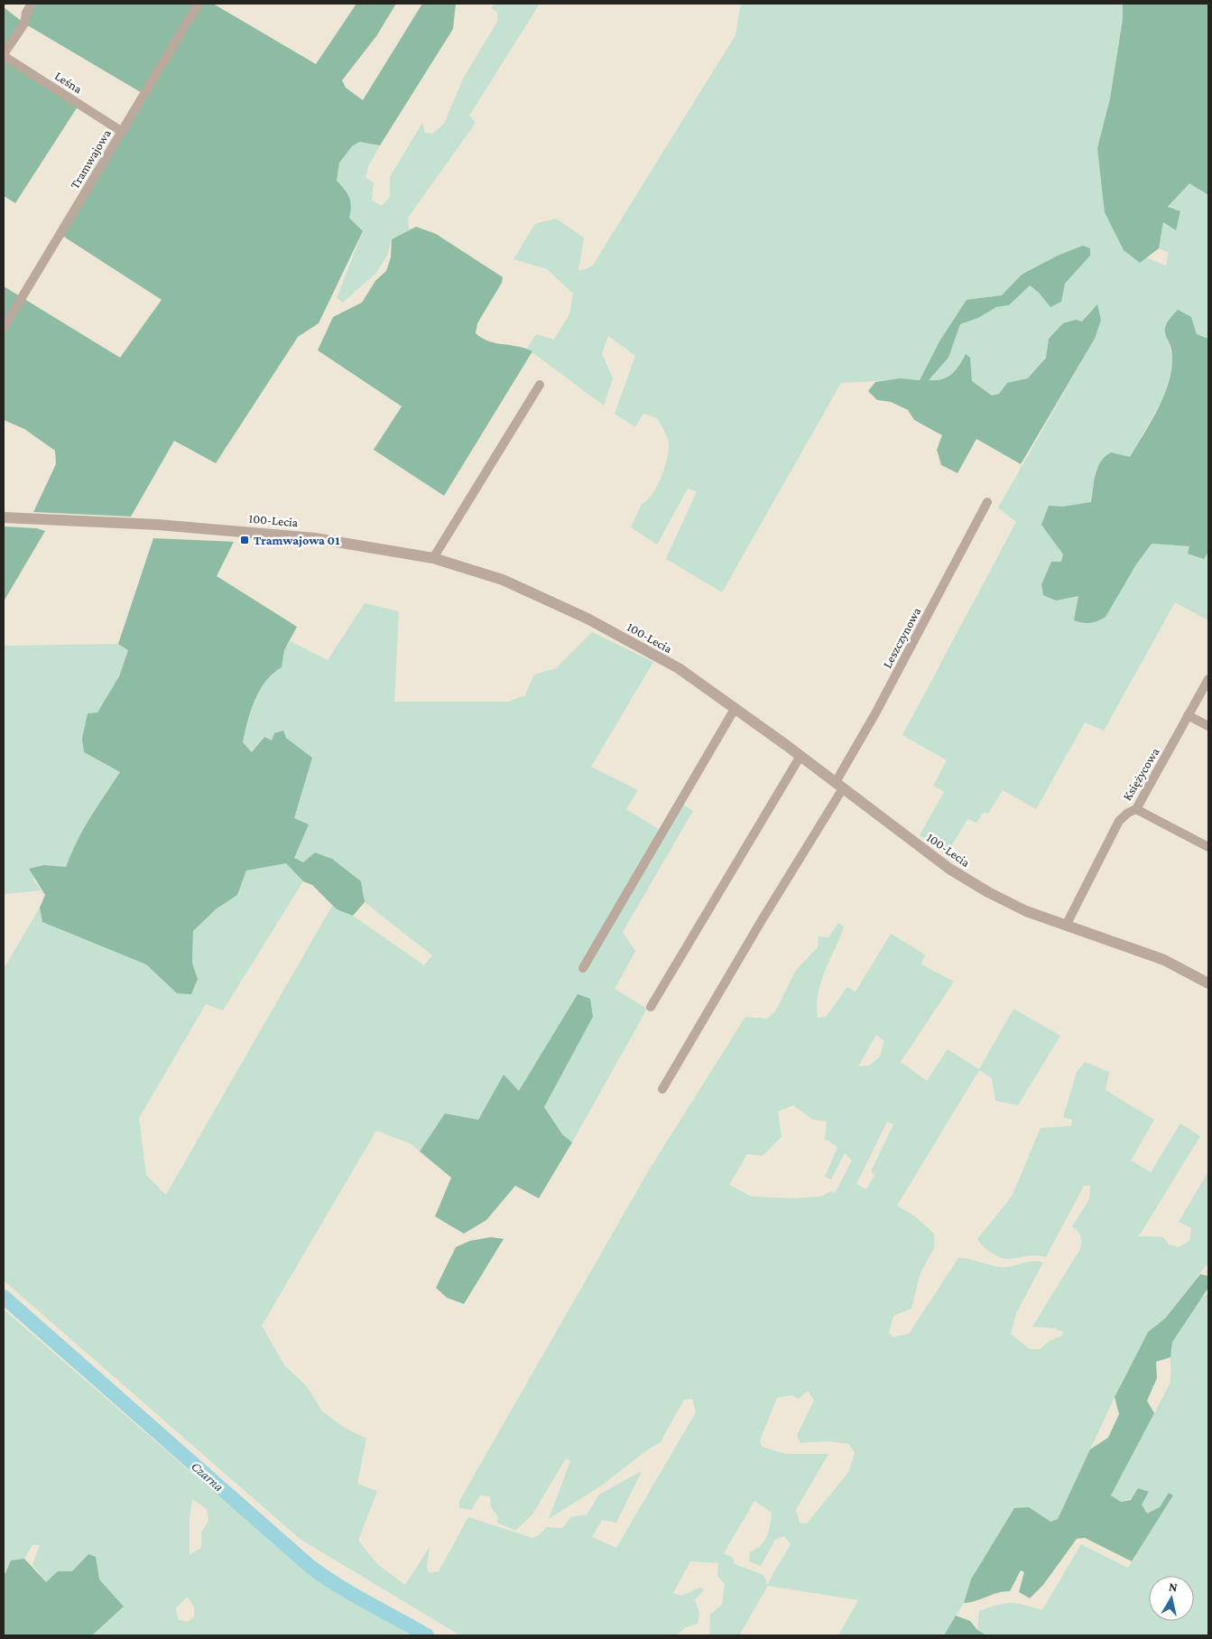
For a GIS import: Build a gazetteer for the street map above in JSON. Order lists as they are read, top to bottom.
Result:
{
  "streets": {
    "street": [
      "Leśna",
      "Tramwajowa",
      "100-Lecia",
      "Leszczynowa",
      "Księżycowa"
    ]
  },
  "crossings": [
    ["Leśna", "Tramwajowa"],
    ["100-Lecia", "Leszczynowa"],
    ["100-Lecia", "Księżycowa"]
  ],
  "water": ["Czarna"],
  "places": {
    "transit": ["Tramwajowa 01"]
  },
  "north": "top"
}
